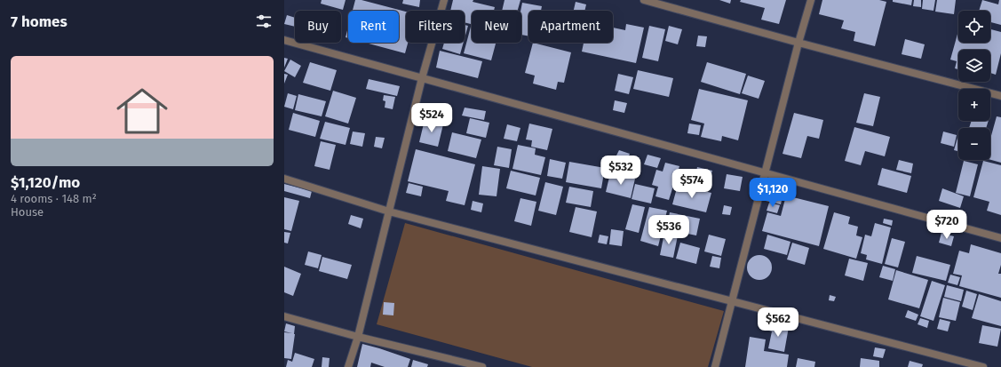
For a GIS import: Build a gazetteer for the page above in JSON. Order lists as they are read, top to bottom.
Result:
{
  "page": {
    "heading": "7 homes",
    "map_buttons": ["+", "−"],
    "chip": [
      "Buy",
      "Rent",
      "Filters",
      "New",
      "Apartment"
    ],
    "list": [
      {
        "name": "$1,120/mo",
        "note": "4 rooms · 148 m² · House"
      }
    ],
    "price": [
      "$524",
      "$532",
      "$574",
      "$1,120",
      "$720",
      "$536",
      "$562"
    ]
  }
}
